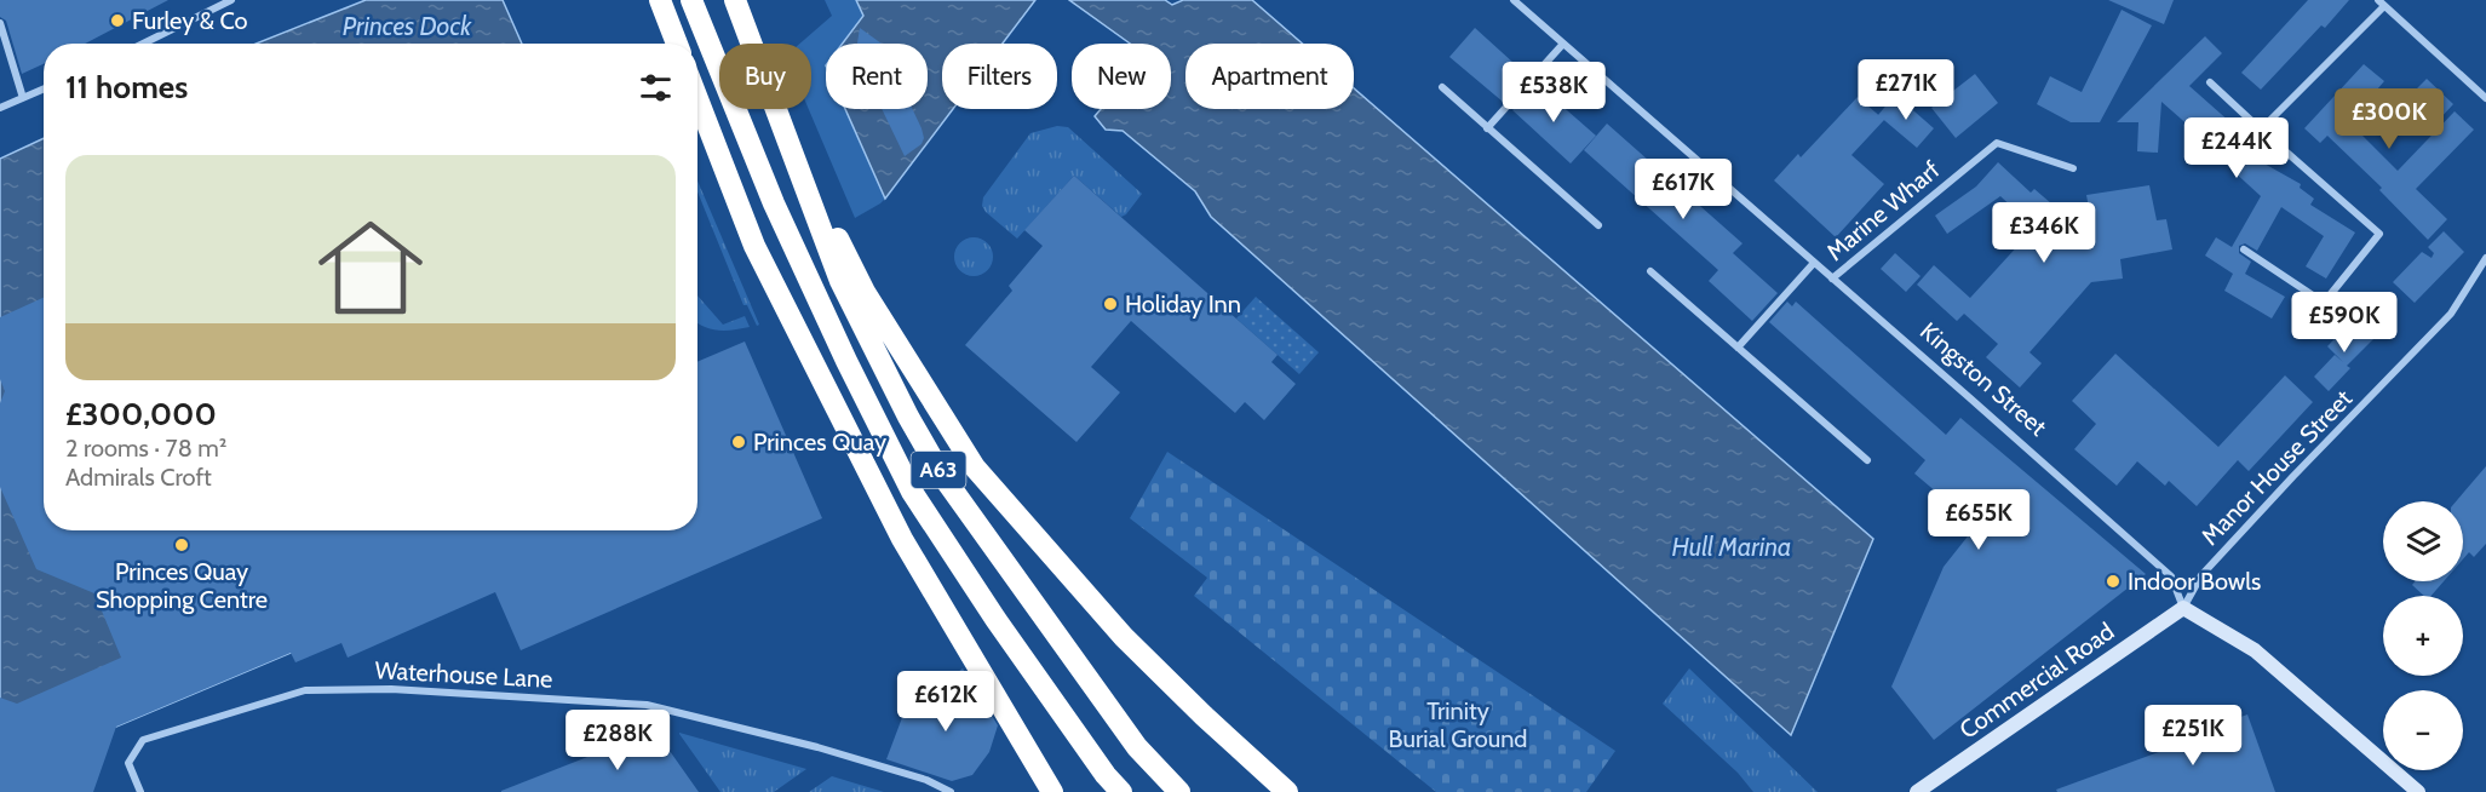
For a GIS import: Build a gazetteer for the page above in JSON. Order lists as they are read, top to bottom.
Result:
{
  "streets": {
    "highway": ["A63"],
    "street": [
      "Marine Wharf",
      "Kingston Street",
      "Manor House Street",
      "Waterhouse Lane",
      "Commercial Road"
    ]
  },
  "crossings": [
    ["Marine Wharf", "Kingston Street"],
    ["Kingston Street", "Manor House Street"],
    ["Kingston Street", "Commercial Road"],
    ["Manor House Street", "Commercial Road"]
  ],
  "water": ["Princes Dock", "Hull Marina"],
  "parks": ["Trinity Burial Ground"],
  "places": [
    "Furley & Co",
    "Holiday Inn",
    "Princes Quay",
    "Princes Quay Shopping Centre",
    "Indoor Bowls"
  ],
  "page": {
    "chip": [
      "Buy",
      "Rent",
      "Filters",
      "New",
      "Apartment"
    ],
    "heading": "11 homes",
    "price": [
      "£271K",
      "£538K",
      "£300K",
      "£244K",
      "£617K",
      "£346K",
      "£590K",
      "£655K",
      "£612K",
      "£251K",
      "£288K"
    ],
    "list": [
      {
        "name": "£300,000",
        "note": "2 rooms · 78 m² · Admirals Croft"
      }
    ],
    "map_buttons": ["+", "−"]
  }
}
